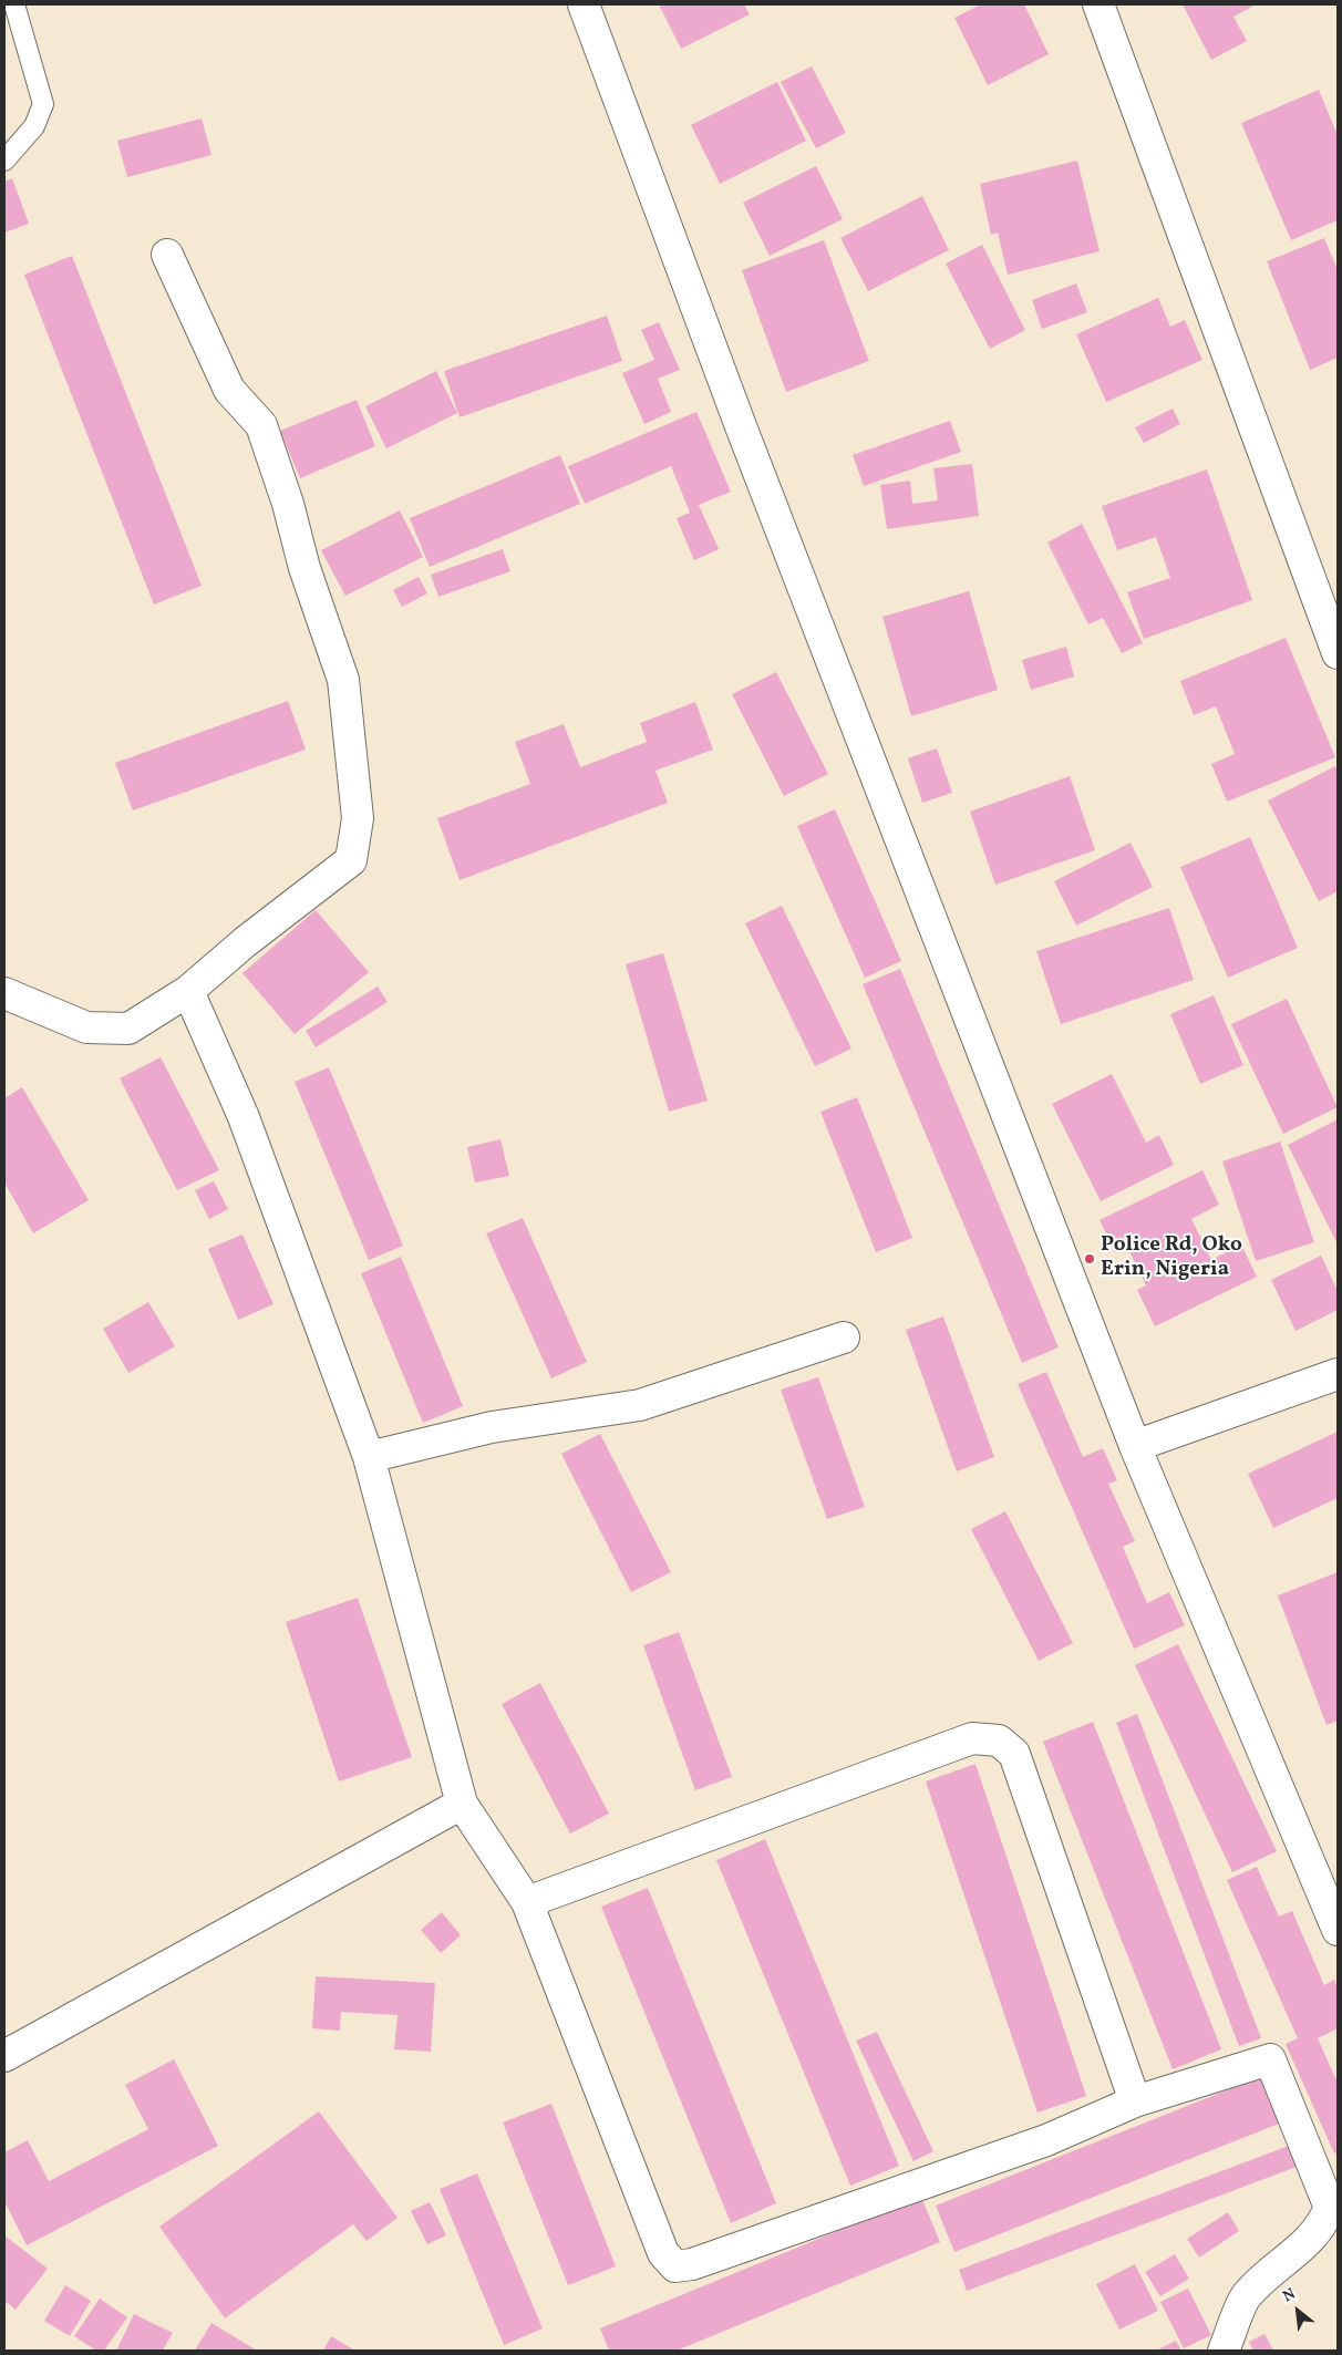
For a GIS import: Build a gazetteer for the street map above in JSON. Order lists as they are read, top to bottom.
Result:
{
  "places": ["Police Rd, Oko Erin, Nigeria"],
  "north": "top left"
}
